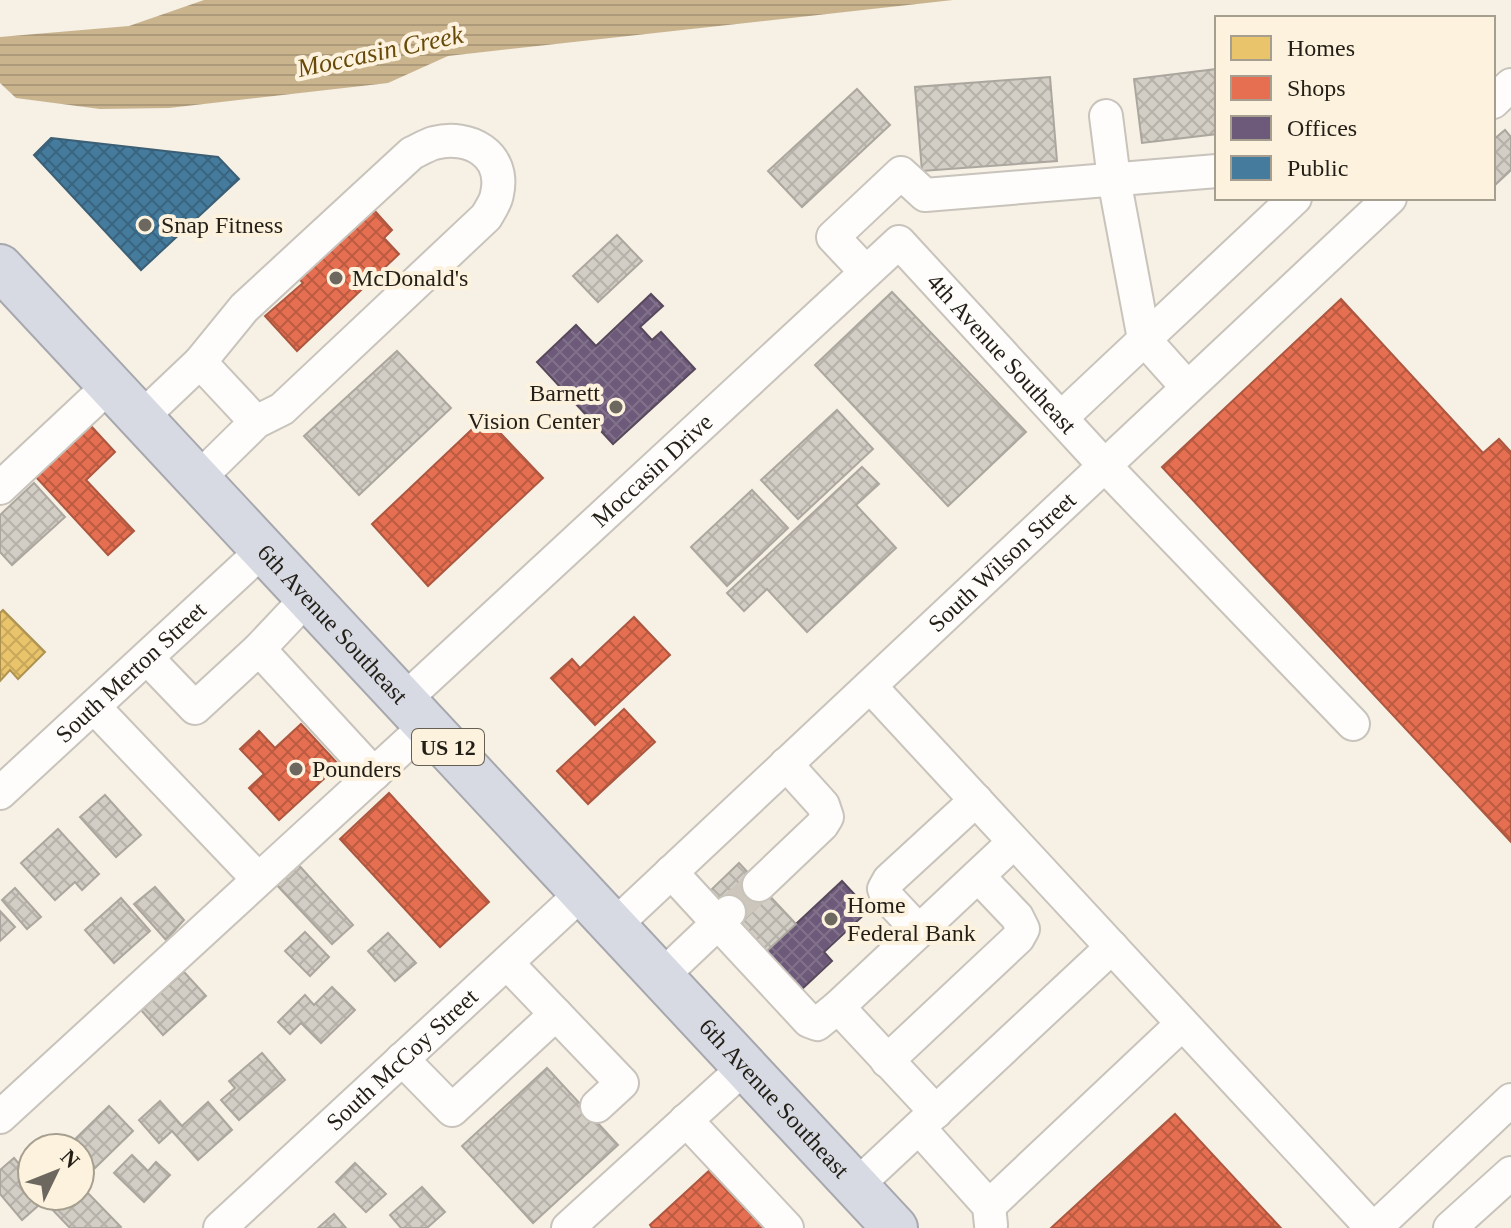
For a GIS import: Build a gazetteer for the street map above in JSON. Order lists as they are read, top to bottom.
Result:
{
  "streets": {
    "highway": ["6th Avenue Southeast", "US 12"],
    "street": [
      "4th Avenue Southeast",
      "Moccasin Drive",
      "South Wilson Street",
      "South Merton Street",
      "South McCoy Street"
    ]
  },
  "crossings": [
    ["4th Avenue Southeast", "Moccasin Drive"],
    ["4th Avenue Southeast", "South Wilson Street"],
    ["Moccasin Drive", "6th Avenue Southeast"],
    ["South Wilson Street", "6th Avenue Southeast"],
    ["6th Avenue Southeast", "South Merton Street"],
    ["6th Avenue Southeast", "South McCoy Street"]
  ],
  "water": ["Moccasin Creek"],
  "places": [
    "Snap Fitness",
    "McDonald's",
    "Barnett Vision Center",
    "Pounders",
    "Home Federal Bank"
  ],
  "legend": [
    "Homes",
    "Shops",
    "Offices",
    "Public"
  ],
  "north": "top right"
}
